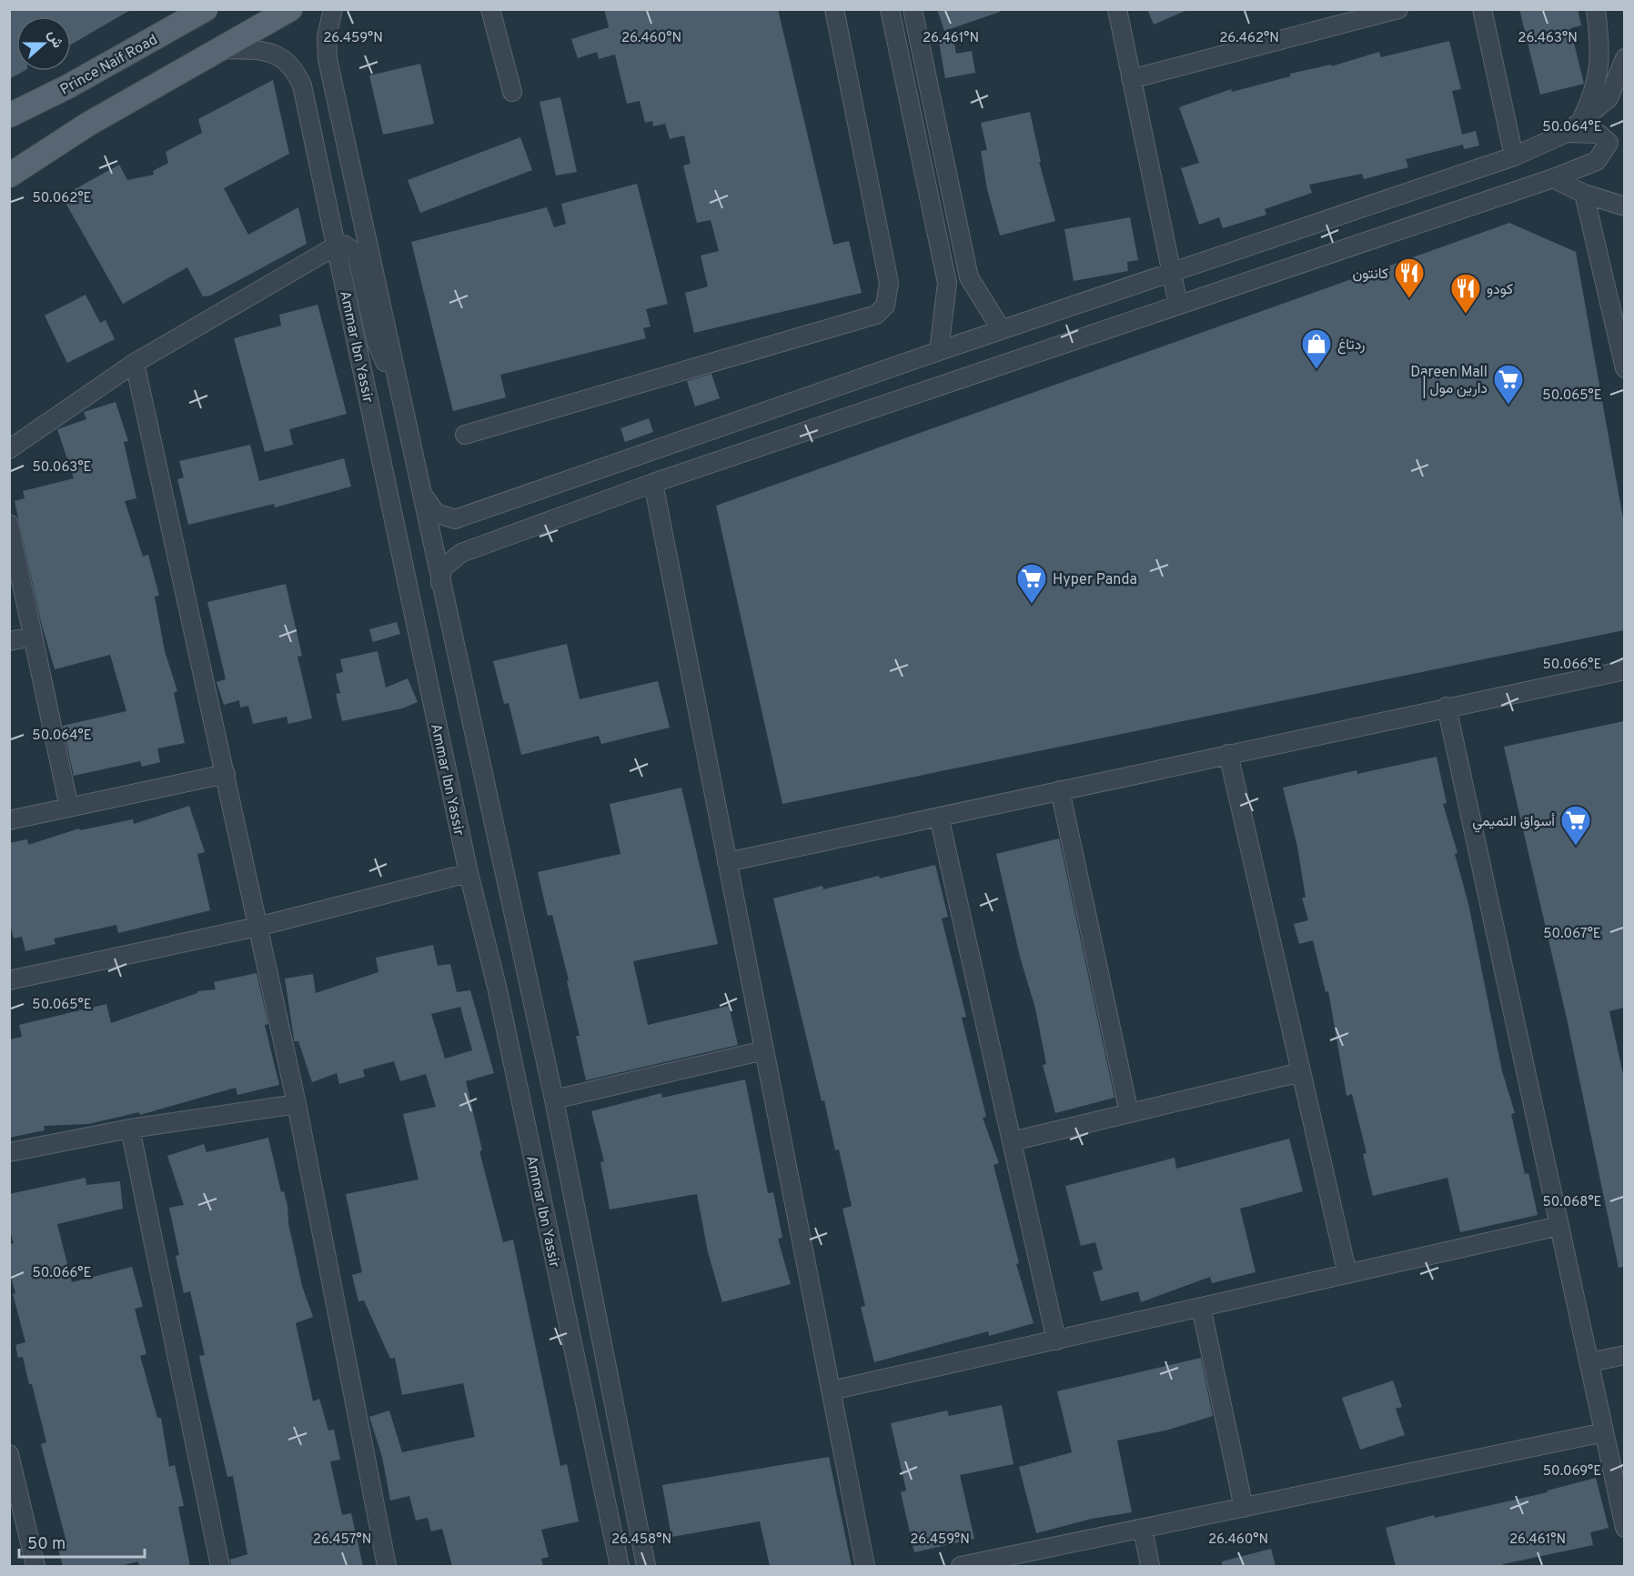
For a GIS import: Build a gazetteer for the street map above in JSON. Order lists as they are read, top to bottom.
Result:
{
  "streets": {
    "main road": ["Prince Naif Road"],
    "street": ["Ammar Ibn Yassir"]
  },
  "places": {
    "restaurant": ["كانتون", "كودو"],
    "shop": ["ردتاغ"],
    "supermarket": ["Dareen Mall | دارين مول", "Hyper Panda", "أسواق التميمي"]
  },
  "scale_bar": "50 m",
  "north": "right",
  "coordinates": [
    "26.459°N",
    "26.460°N",
    "26.461°N",
    "26.462°N",
    "26.463°N",
    "50.064°E",
    "50.062°E",
    "50.065°E",
    "50.063°E",
    "50.066°E",
    "50.067°E",
    "50.068°E",
    "50.069°E",
    "26.457°N",
    "26.458°N"
  ]
}
